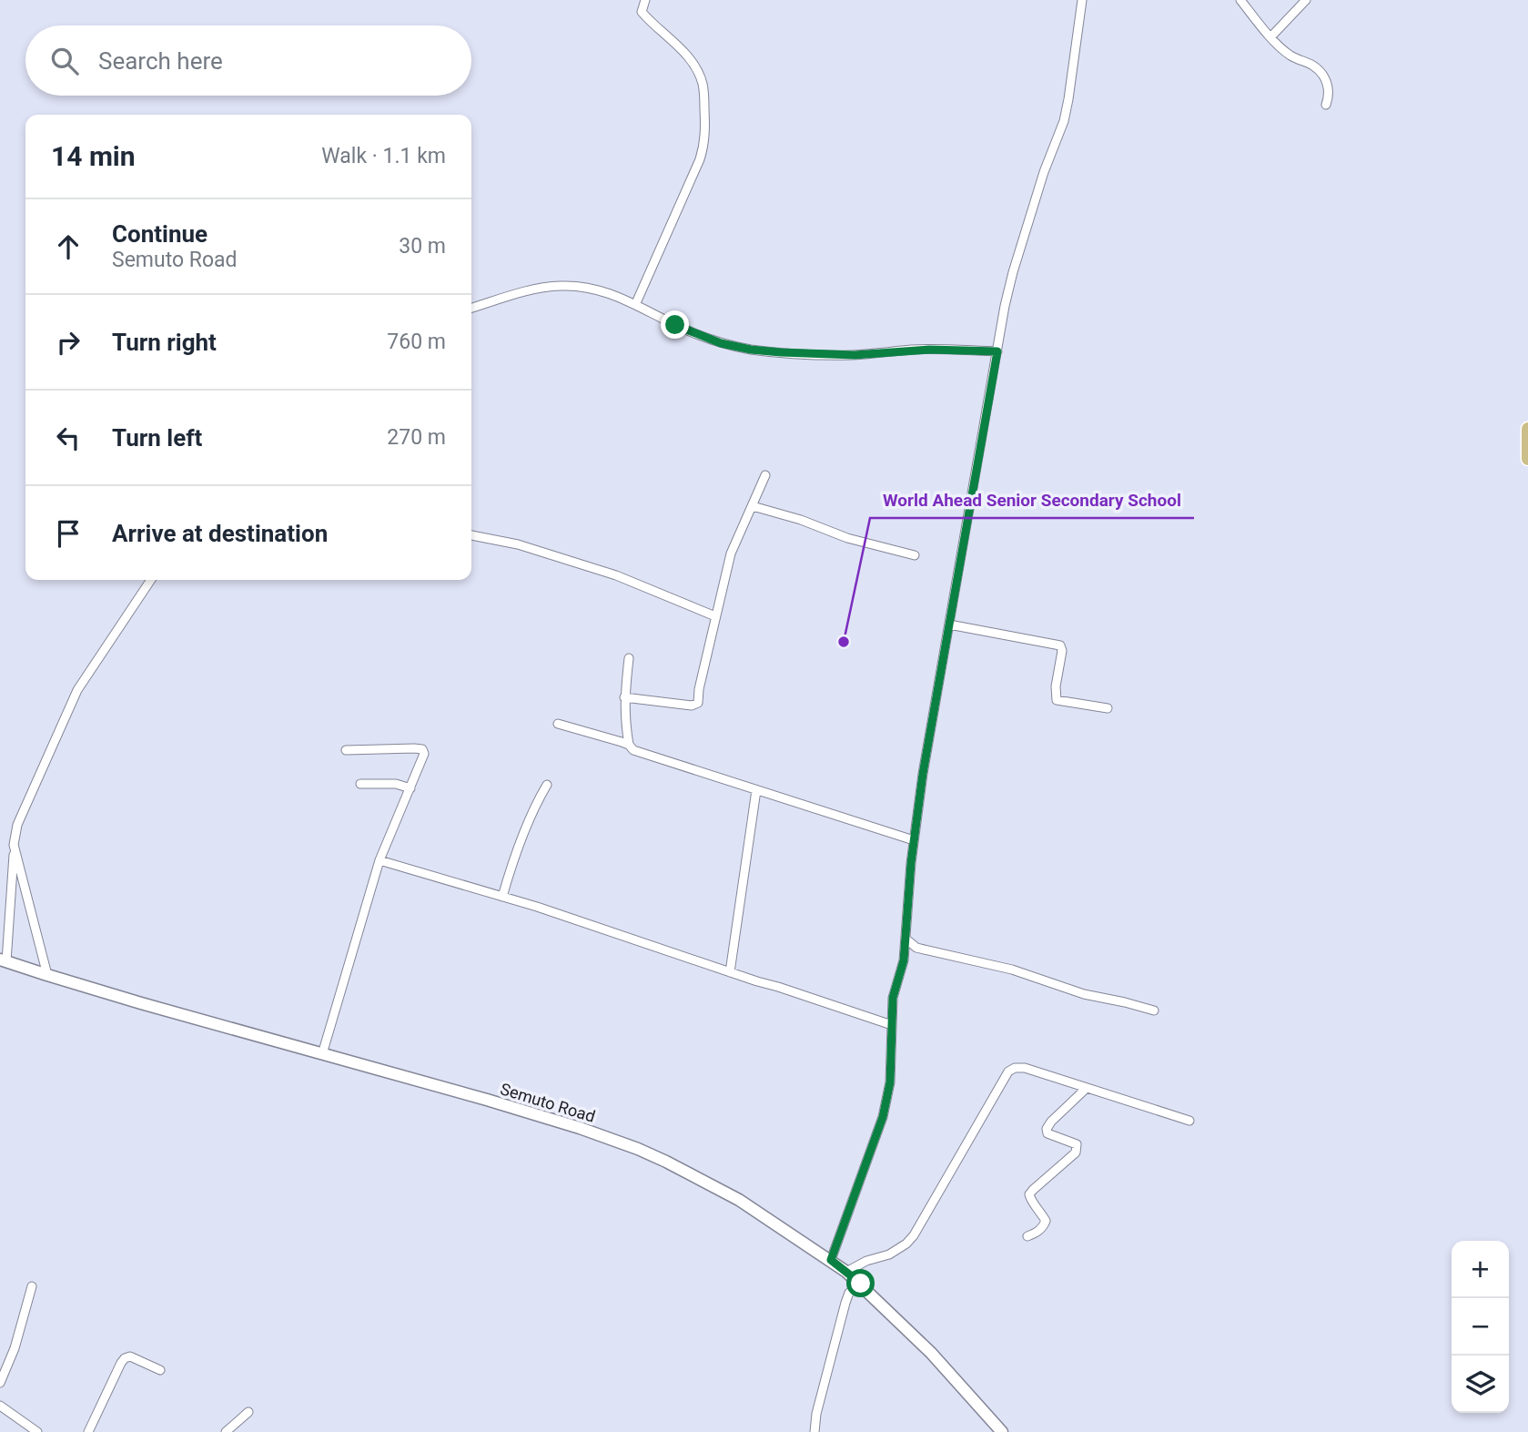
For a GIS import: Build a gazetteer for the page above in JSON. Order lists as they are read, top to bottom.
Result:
{
  "streets": {
    "main road": ["Semuto Road"]
  },
  "places": ["World Ahead Senior Secondary School"],
  "page": {
    "search": "Search here",
    "heading": ["14 min", "Walk · 1.1 km"],
    "list": [
      ["Continue", "Semuto Road", "30 m"],
      ["Turn right", "760 m"],
      ["Turn left", "270 m"],
      "Arrive at destination"
    ],
    "map_buttons": ["+", "−"]
  }
}
